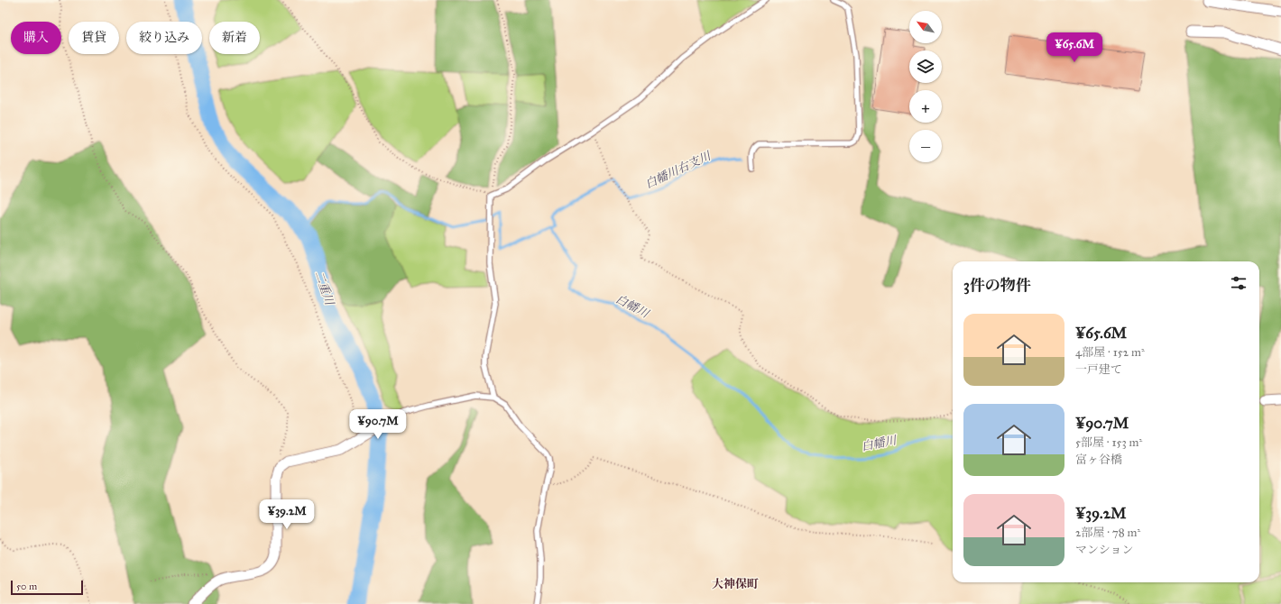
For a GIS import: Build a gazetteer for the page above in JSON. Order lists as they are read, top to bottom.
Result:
{
  "districts": ["大神保町"],
  "water": ["白幡川右支川", "二重川", "白幡川"],
  "scale_bar": "50 m",
  "north": "top left",
  "page": {
    "map_buttons": ["+", "−"],
    "chip": [
      "購入",
      "賃貸",
      "絞り込み",
      "新着"
    ],
    "price": ["¥65.6M", "¥90.7M", "¥39.2M"],
    "heading": "3件の物件",
    "list": [
      {
        "name": "¥65.6M",
        "note": "4部屋 · 152 m² · 一戸建て"
      },
      {
        "name": "¥90.7M",
        "note": "5部屋 · 153 m² · 富ヶ谷橋"
      },
      {
        "name": "¥39.2M",
        "note": "2部屋 · 78 m² · マンション"
      }
    ],
    "scale": "50 m"
  }
}
